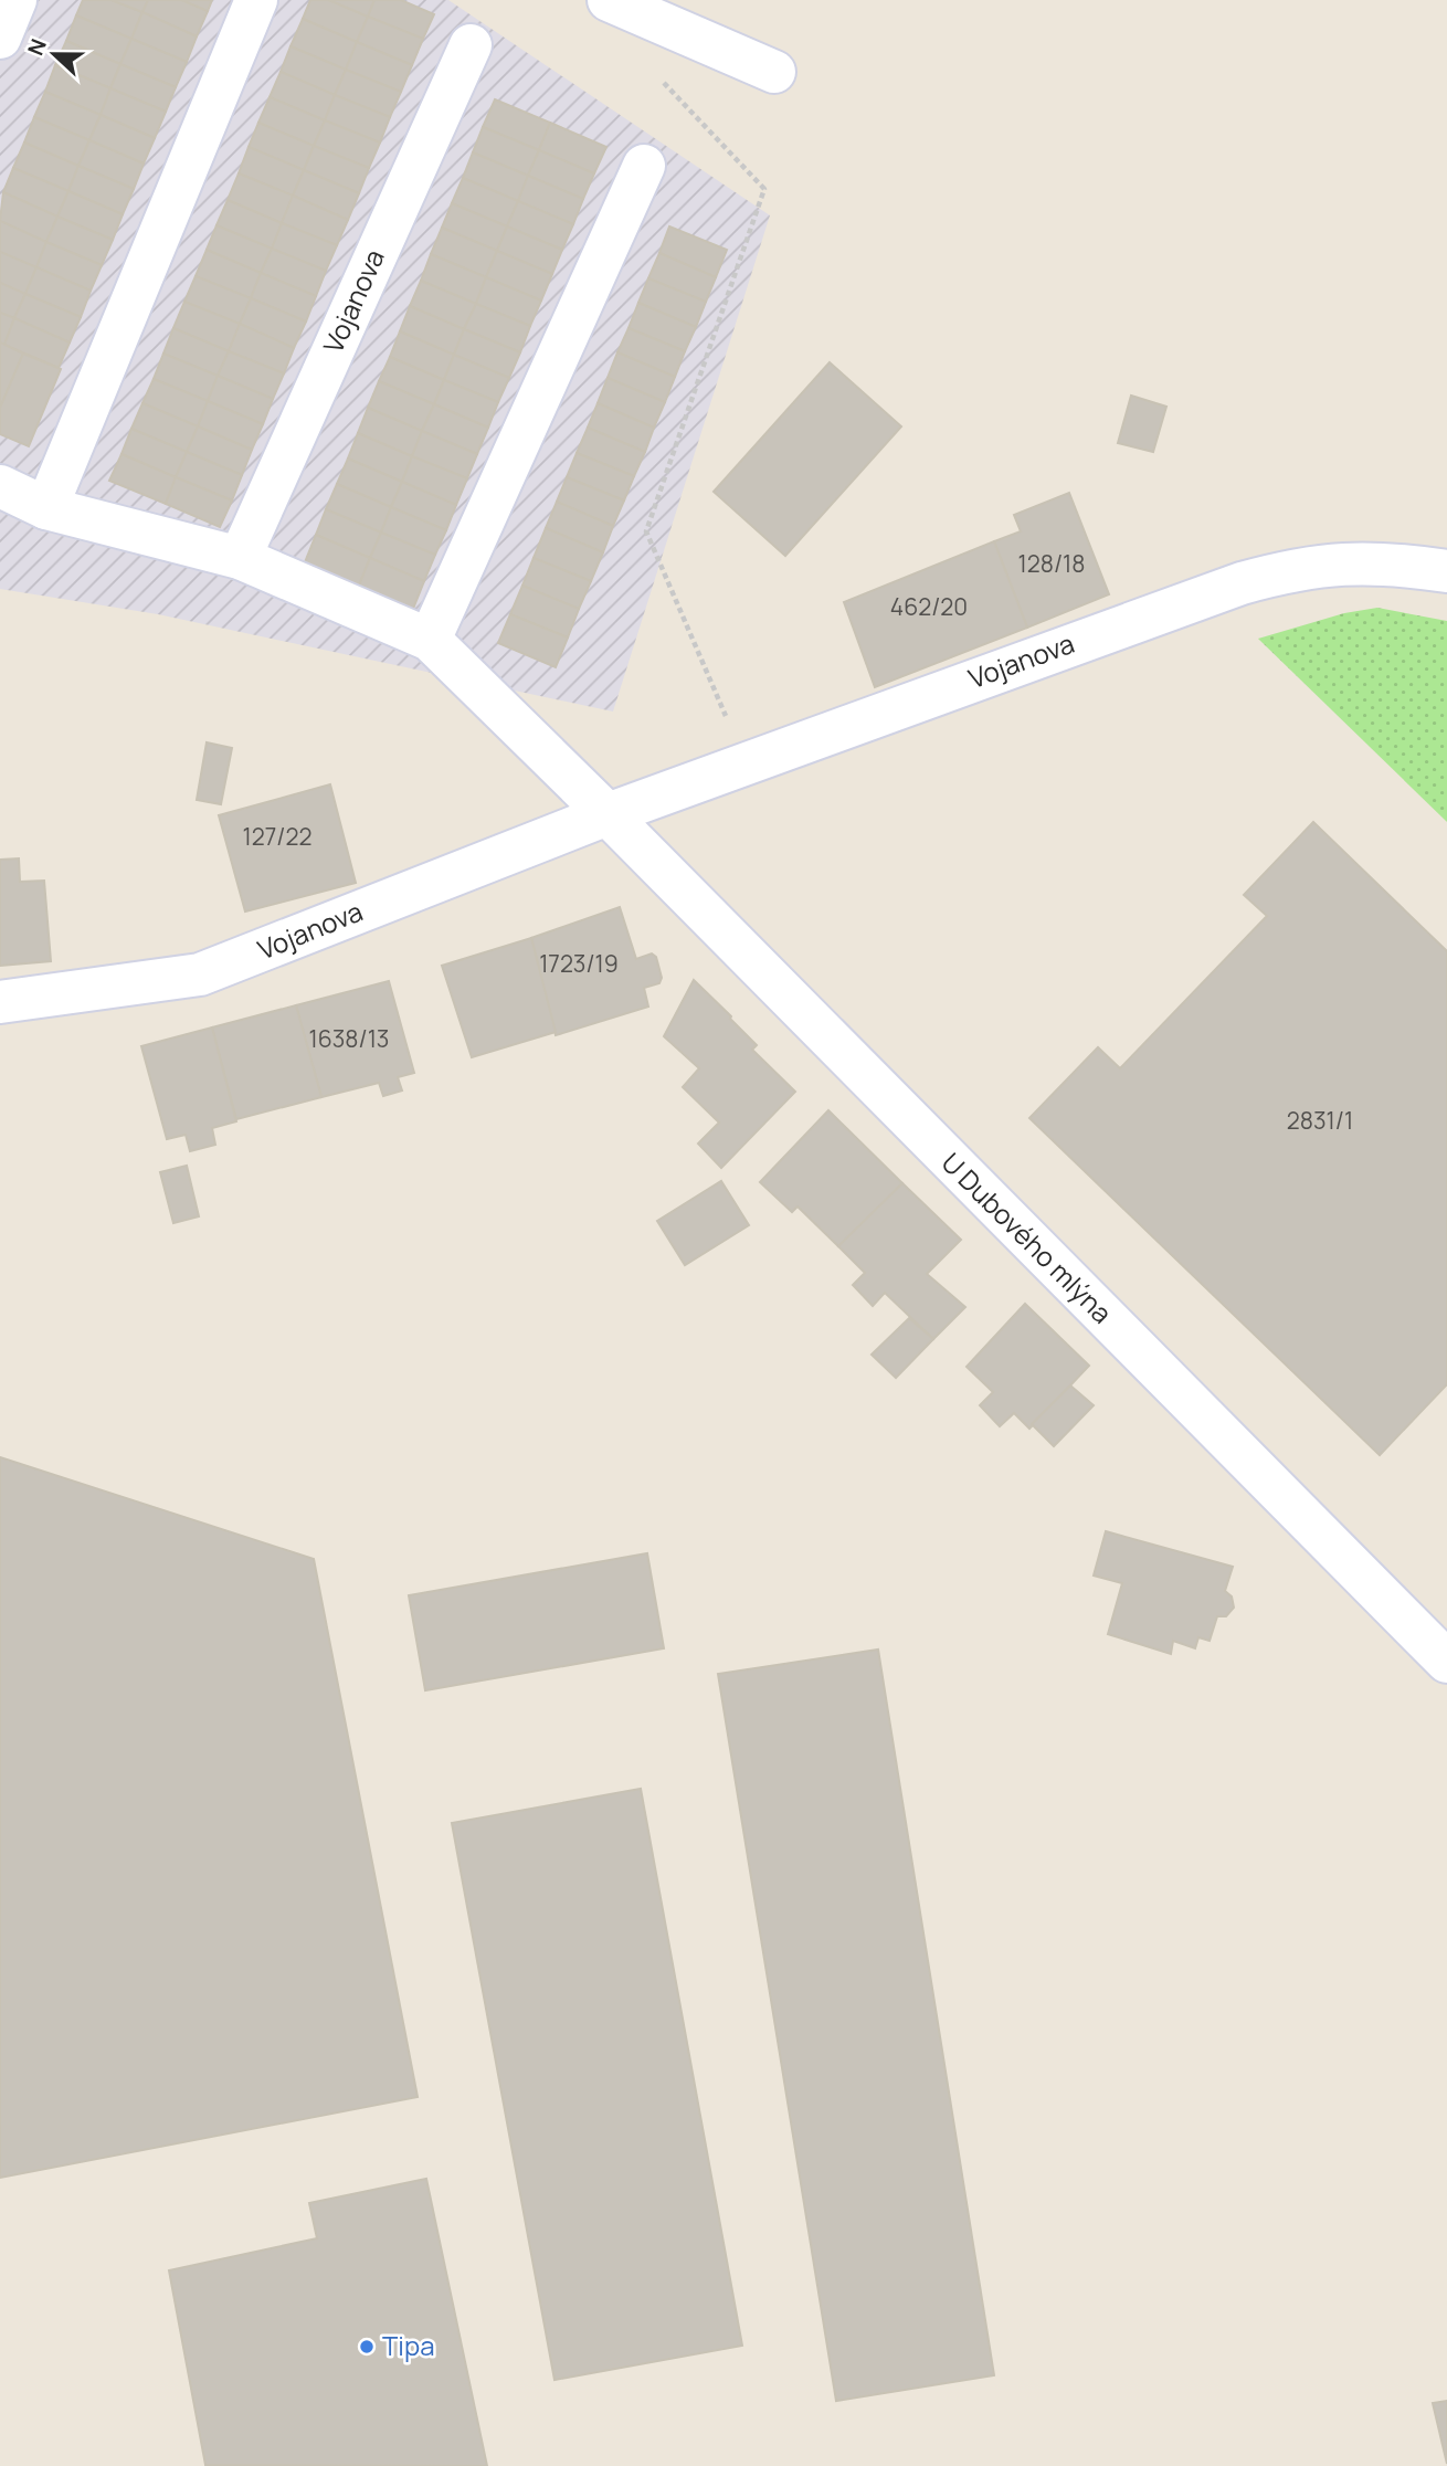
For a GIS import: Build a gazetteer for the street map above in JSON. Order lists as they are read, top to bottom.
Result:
{
  "streets": {
    "street": ["Vojanova", "U Dubového mlýna"]
  },
  "crossings": [
    ["Vojanova", "U Dubového mlýna"]
  ],
  "places": ["Tipa"],
  "house_numbers": [
    "128/18",
    "462/20",
    "127/22",
    "1723/19",
    "1638/13",
    "2831/1"
  ],
  "north": "left"
}
